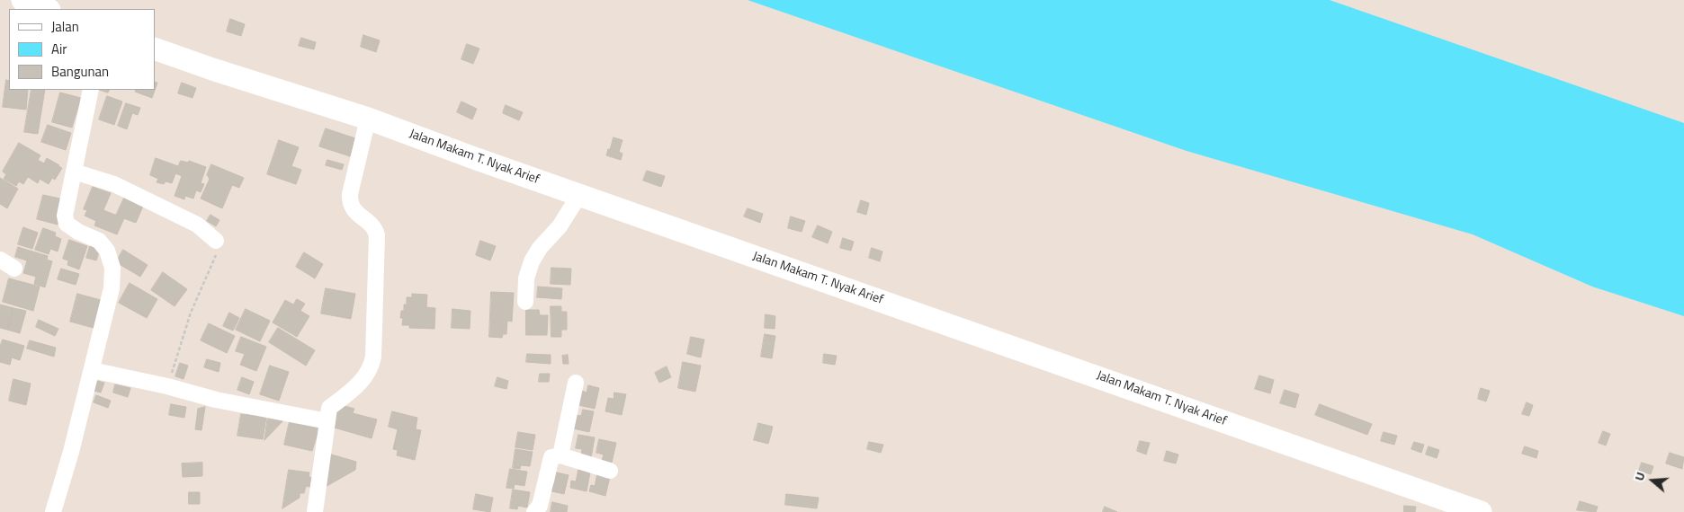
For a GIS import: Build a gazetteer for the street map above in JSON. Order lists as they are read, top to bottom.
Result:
{
  "streets": {
    "street": ["Jalan Makam T. Nyak Arief"]
  },
  "legend": ["Jalan", "Air", "Bangunan"],
  "north": "left"
}
